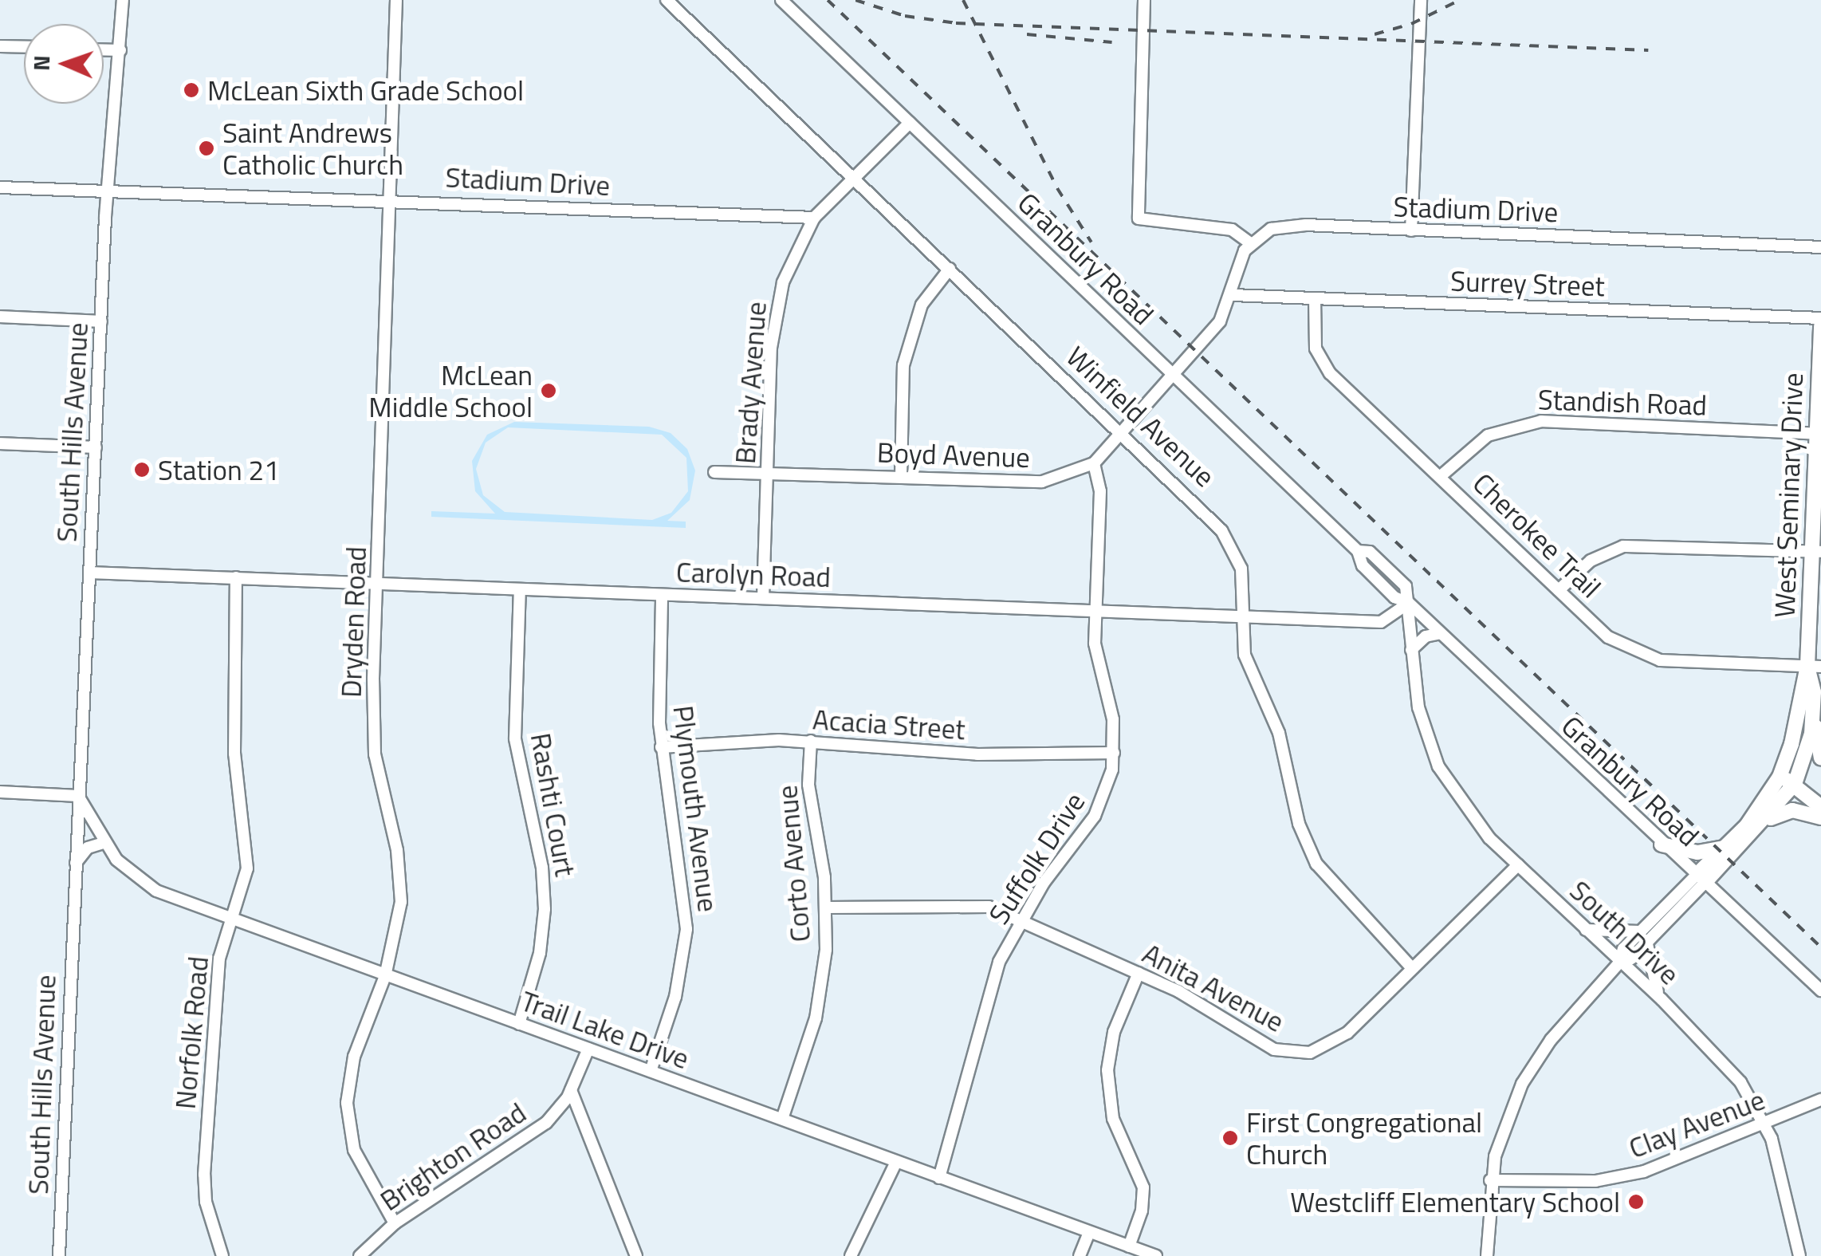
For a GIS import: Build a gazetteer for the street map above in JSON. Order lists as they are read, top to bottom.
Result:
{
  "streets": {
    "main road": ["West Seminary Drive"],
    "street": [
      "Stadium Drive",
      "Granbury Road",
      "Surrey Street",
      "Brady Avenue",
      "Standish Road",
      "Winfield Avenue",
      "South Hills Avenue",
      "Boyd Avenue",
      "Cherokee Trail",
      "Carolyn Road",
      "Dryden Road",
      "Acacia Street",
      "Rashti Court",
      "Plymouth Avenue",
      "Suffolk Drive",
      "Corto Avenue",
      "South Drive",
      "Anita Avenue",
      "Trail Lake Drive",
      "Norfolk Road",
      "Clay Avenue",
      "Brighton Road"
    ]
  },
  "crossings": [
    ["Stadium Drive", "Brady Avenue"],
    ["Stadium Drive", "South Hills Avenue"],
    ["Stadium Drive", "Dryden Road"],
    ["Granbury Road", "Brady Avenue"],
    ["Granbury Road", "West Seminary Drive"],
    ["Granbury Road", "Carolyn Road"],
    ["Granbury Road", "South Drive"],
    ["Surrey Street", "Cherokee Trail"],
    ["Brady Avenue", "Winfield Avenue"],
    ["Brady Avenue", "Boyd Avenue"],
    ["Brady Avenue", "Carolyn Road"],
    ["Standish Road", "West Seminary Drive"],
    ["Standish Road", "Cherokee Trail"],
    ["Winfield Avenue", "Boyd Avenue"],
    ["Winfield Avenue", "Carolyn Road"],
    ["Winfield Avenue", "Anita Avenue"],
    ["South Hills Avenue", "Carolyn Road"],
    ["South Hills Avenue", "Trail Lake Drive"],
    ["Boyd Avenue", "Suffolk Drive"],
    ["West Seminary Drive", "Cherokee Trail"],
    ["West Seminary Drive", "South Drive"],
    ["West Seminary Drive", "Clay Avenue"],
    ["Carolyn Road", "Dryden Road"],
    ["Carolyn Road", "Rashti Court"],
    ["Carolyn Road", "Plymouth Avenue"],
    ["Carolyn Road", "Suffolk Drive"],
    ["Carolyn Road", "South Drive"],
    ["Carolyn Road", "Norfolk Road"],
    ["Dryden Road", "Trail Lake Drive"],
    ["Dryden Road", "Brighton Road"],
    ["Acacia Street", "Plymouth Avenue"],
    ["Acacia Street", "Suffolk Drive"],
    ["Acacia Street", "Corto Avenue"],
    ["Rashti Court", "Trail Lake Drive"],
    ["Plymouth Avenue", "Trail Lake Drive"],
    ["Suffolk Drive", "Anita Avenue"],
    ["Suffolk Drive", "Trail Lake Drive"],
    ["Corto Avenue", "Anita Avenue"],
    ["Corto Avenue", "Trail Lake Drive"],
    ["South Drive", "Anita Avenue"],
    ["South Drive", "Clay Avenue"],
    ["Trail Lake Drive", "Norfolk Road"],
    ["Trail Lake Drive", "Brighton Road"]
  ],
  "places": [
    "McLean Sixth Grade School",
    "Saint Andrews Catholic Church",
    "McLean Middle School",
    "Station 21",
    "First Congregational Church",
    "Westcliff Elementary School"
  ],
  "north": "left"
}
